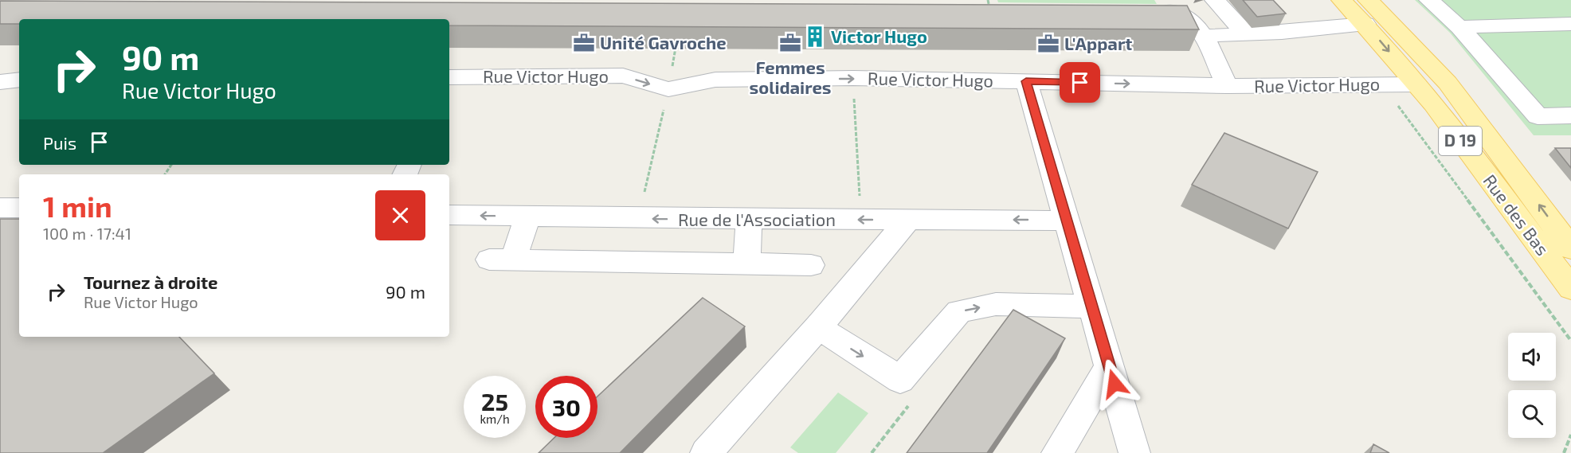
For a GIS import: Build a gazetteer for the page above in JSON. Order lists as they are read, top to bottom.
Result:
{
  "streets": {
    "main road": ["D 19", "Rue des Bas"],
    "street": ["Rue Victor Hugo", "Rue de l'Association"]
  },
  "crossings": [
    ["Rue Victor Hugo", "Rue des Bas"]
  ],
  "one_way": ["Rue Victor Hugo", "Rue de l'Association"],
  "places": {
    "building": ["Victor Hugo"],
    "office": ["Unité Gavroche", "Femmes solidaires", "L'Appart"]
  },
  "page": {
    "turn": ["90 m", "Rue Victor Hugo"],
    "then": "Puis",
    "heading": ["1 min", "100 m · 17:41"],
    "list": [
      {
        "name": "Tournez à droite",
        "note": "Rue Victor Hugo",
        "value": "90 m"
      }
    ],
    "speed": "25 km/h",
    "limit": "30"
  }
}
